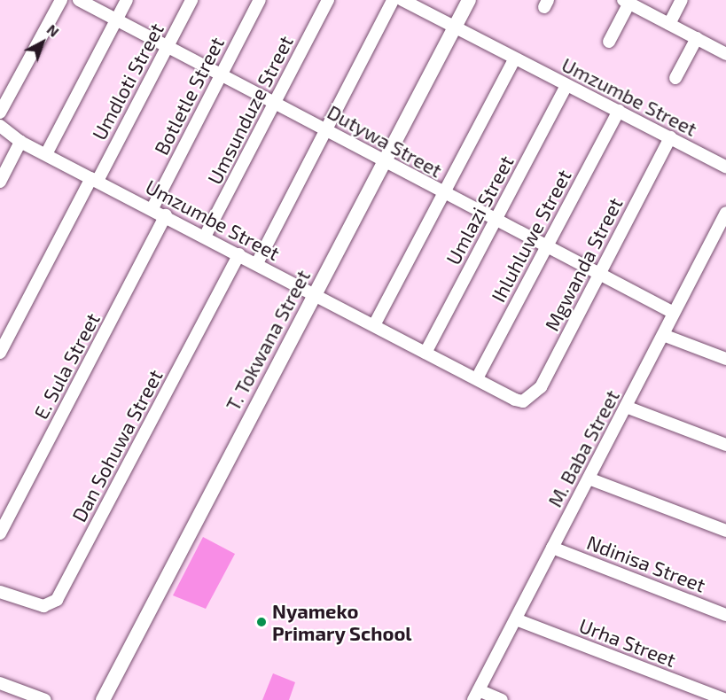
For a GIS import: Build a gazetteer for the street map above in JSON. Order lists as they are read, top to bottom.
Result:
{
  "streets": {
    "street": [
      "Umdloti Street",
      "Botletle Street",
      "Umzumbe Street",
      "Umsunduze Street",
      "Dutywa Street",
      "Umlazi Street",
      "Ihluhluwe Street",
      "Mgwanda Street",
      "T. Tokwana Street",
      "E. Sula Street",
      "Dan Sohuwa Street",
      "M. Baba Street",
      "Ndinisa Street",
      "Urha Street"
    ]
  },
  "crossings": [
    ["Umdloti Street", "Umzumbe Street"],
    ["Umdloti Street", "Dutywa Street"],
    ["Botletle Street", "Umzumbe Street"],
    ["Botletle Street", "Dutywa Street"],
    ["Umzumbe Street", "Umsunduze Street"],
    ["Umzumbe Street", "Umlazi Street"],
    ["Umzumbe Street", "Ihluhluwe Street"],
    ["Umzumbe Street", "Mgwanda Street"],
    ["Umzumbe Street", "T. Tokwana Street"],
    ["Umzumbe Street", "E. Sula Street"],
    ["Umzumbe Street", "Dan Sohuwa Street"],
    ["Umsunduze Street", "Dutywa Street"],
    ["Dutywa Street", "Umlazi Street"],
    ["Dutywa Street", "Ihluhluwe Street"],
    ["Dutywa Street", "Mgwanda Street"],
    ["Dutywa Street", "T. Tokwana Street"],
    ["Dutywa Street", "M. Baba Street"],
    ["M. Baba Street", "Ndinisa Street"],
    ["M. Baba Street", "Urha Street"]
  ],
  "places": ["Nyameko Primary School"],
  "north": "top right"
}
